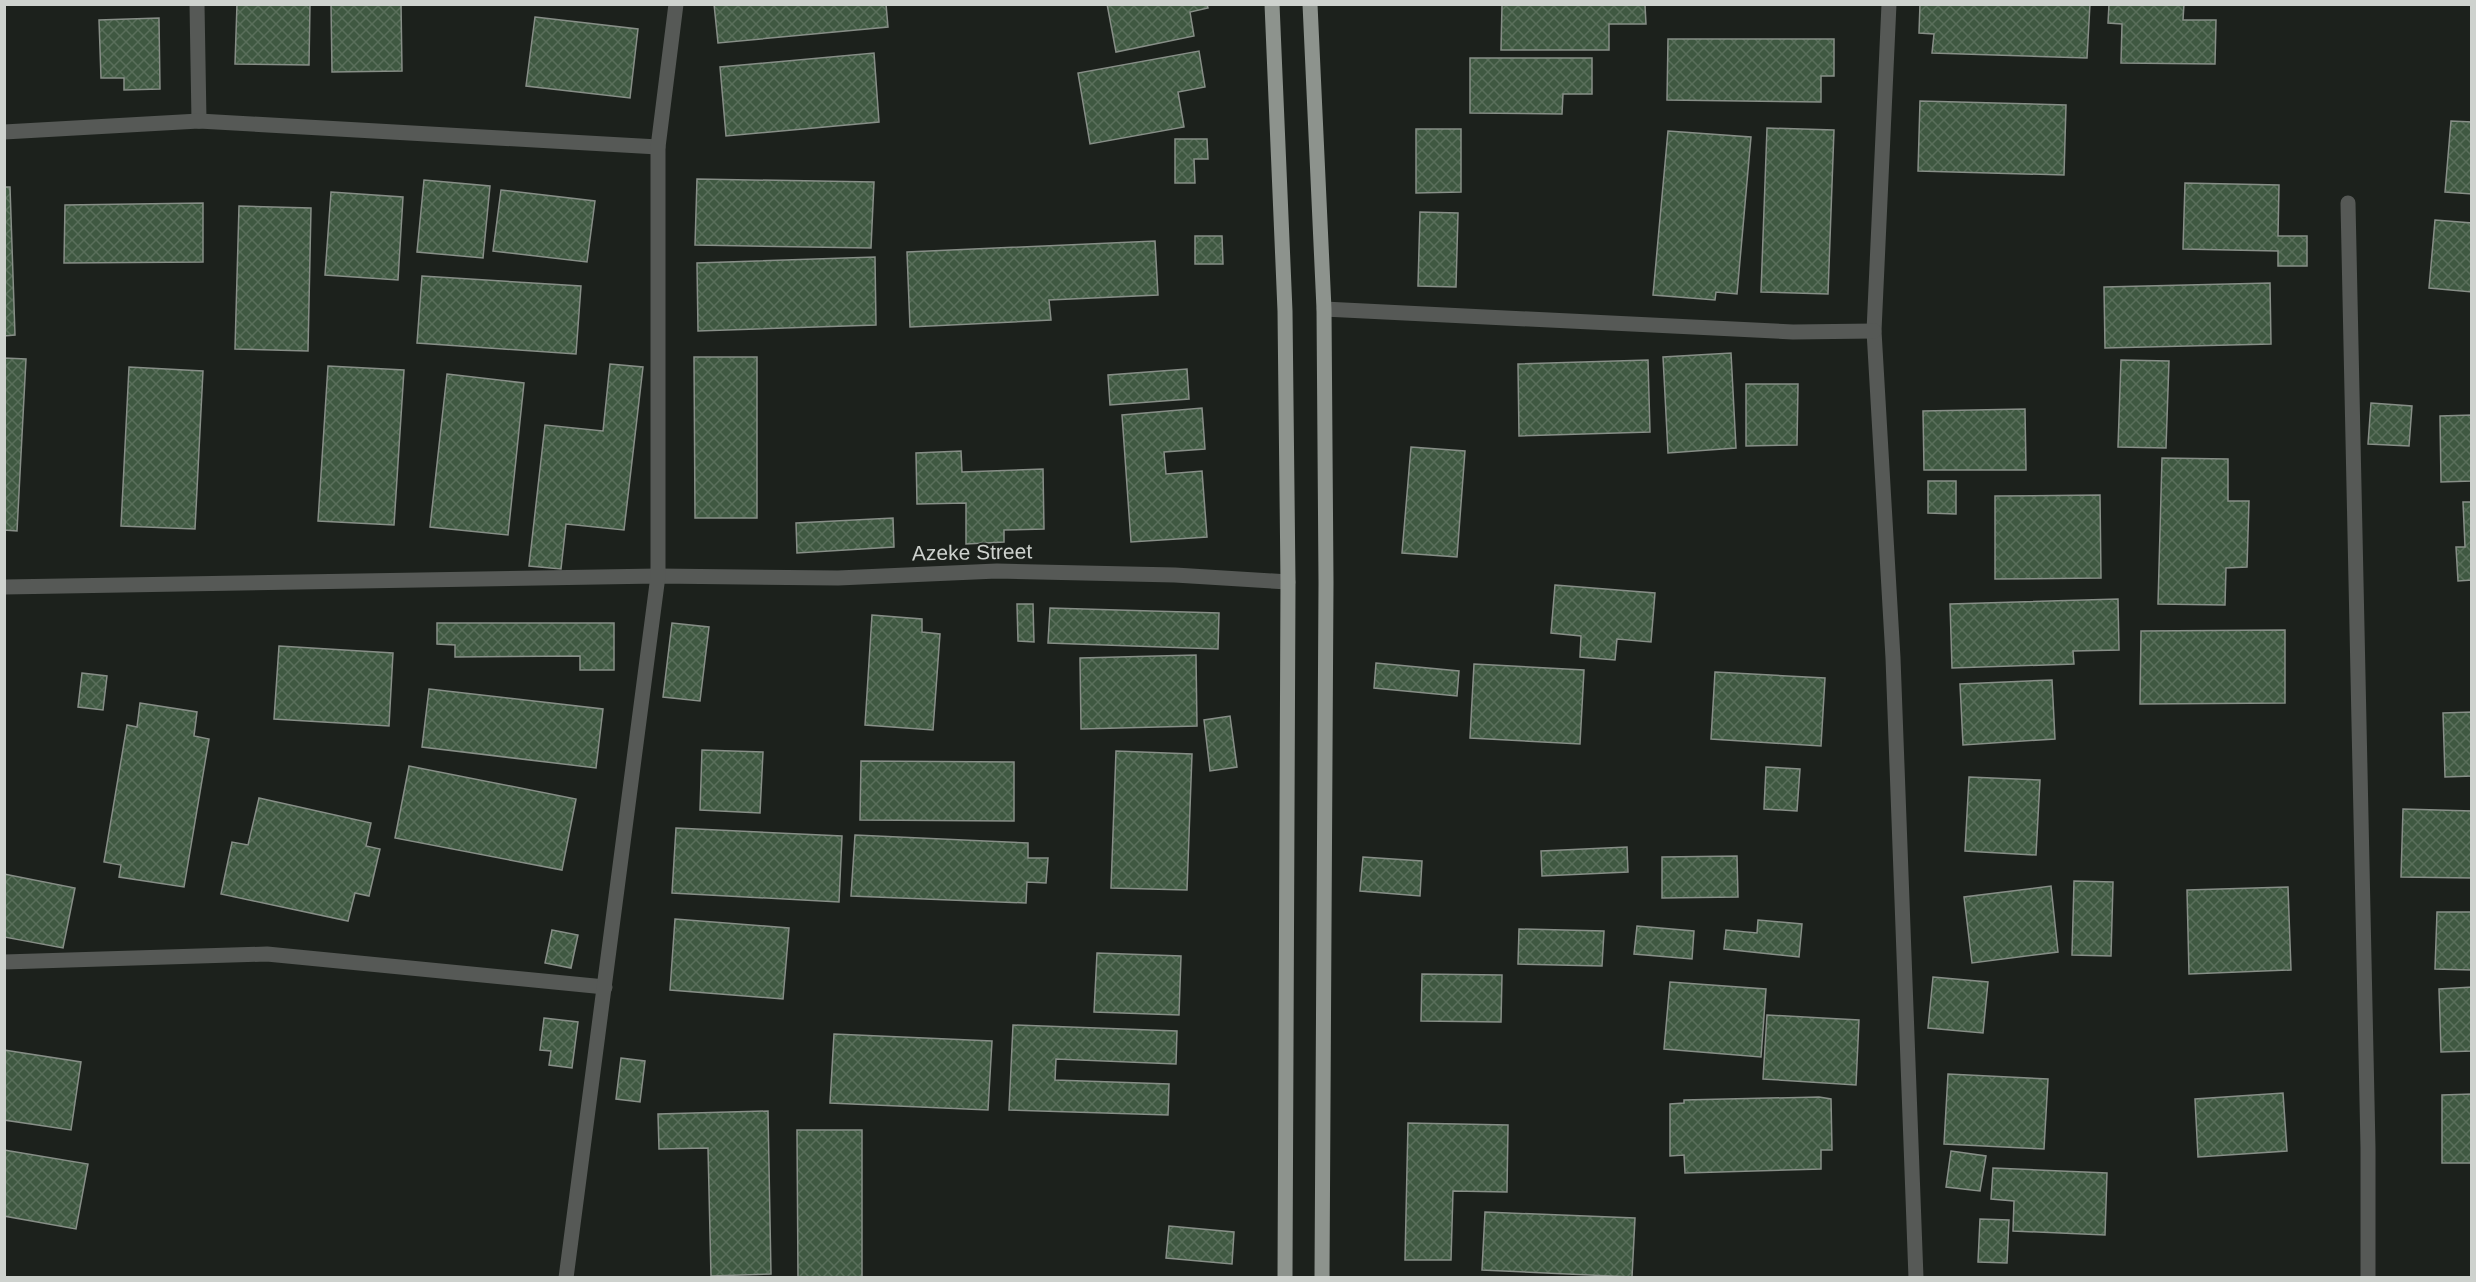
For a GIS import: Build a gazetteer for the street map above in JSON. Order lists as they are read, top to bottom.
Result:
{
  "streets": {
    "street": ["Azeke Street"]
  }
}
